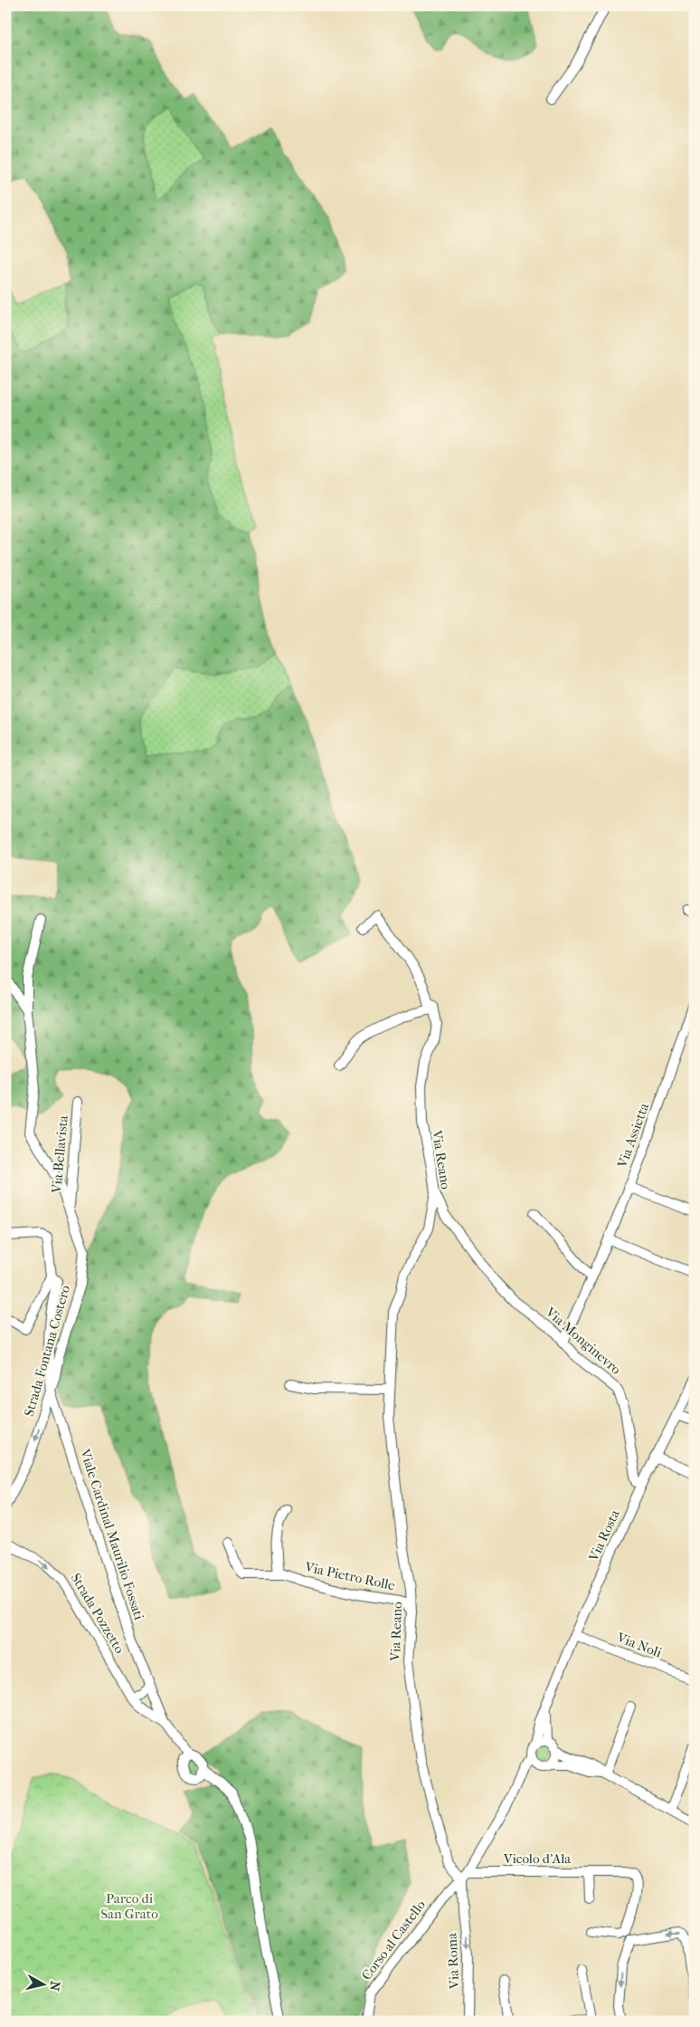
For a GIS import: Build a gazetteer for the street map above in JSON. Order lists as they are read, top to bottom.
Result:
{
  "streets": {
    "street": [
      "Via Assietta",
      "Via Bellavista",
      "Via Reano",
      "Via Monginevro",
      "Strada Fontana Costero",
      "Viale Cardinal Maurilio Fossati",
      "Via Rosta",
      "Via Pietro Rolle",
      "Strada Pozzetto",
      "Via Noli",
      "Vicolo d'Ala",
      "Corso al Castello",
      "Via Roma"
    ]
  },
  "crossings": [
    ["Via Assietta", "Via Monginevro"],
    ["Via Bellavista", "Strada Fontana Costero"],
    ["Via Reano", "Via Monginevro"],
    ["Via Reano", "Via Pietro Rolle"],
    ["Via Reano", "Vicolo d'Ala"],
    ["Via Reano", "Corso al Castello"],
    ["Via Reano", "Via Roma"],
    ["Via Monginevro", "Via Rosta"],
    ["Strada Fontana Costero", "Viale Cardinal Maurilio Fossati"],
    ["Viale Cardinal Maurilio Fossati", "Strada Pozzetto"],
    ["Via Rosta", "Via Noli"],
    ["Via Rosta", "Corso al Castello"],
    ["Vicolo d'Ala", "Corso al Castello"],
    ["Vicolo d'Ala", "Via Roma"],
    ["Corso al Castello", "Via Roma"]
  ],
  "one_way": ["Strada Fontana Costero", "Strada Pozzetto", "Via Roma"],
  "parks": ["Parco di San Grato"],
  "north": "right"
}
